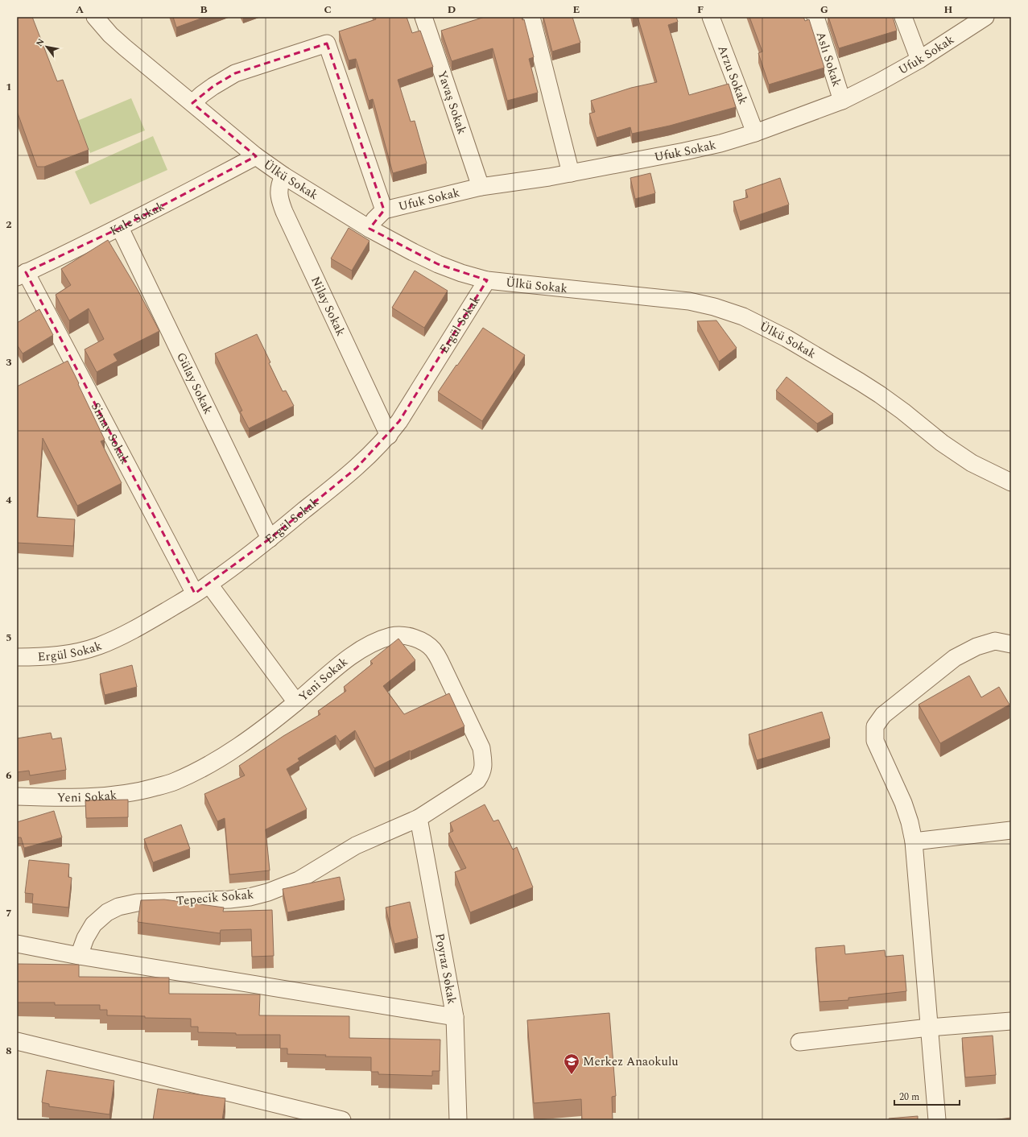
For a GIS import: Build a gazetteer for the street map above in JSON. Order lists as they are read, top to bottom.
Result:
{
  "streets": {
    "street": [
      "Ufuk Sokak",
      "Aslı Sokak",
      "Arzu Sokak",
      "Yavaş Sokak",
      "Ülkü Sokak",
      "Kale Sokak",
      "Nilay Sokak",
      "Ergül Sokak",
      "Gülay Sokak",
      "Simay Sokak",
      "Yeni Sokak",
      "Tepecik Sokak",
      "Poyraz Sokak"
    ]
  },
  "crossings": [
    ["Ufuk Sokak", "Aslı Sokak"],
    ["Ufuk Sokak", "Arzu Sokak"],
    ["Ufuk Sokak", "Yavaş Sokak"],
    ["Ufuk Sokak", "Ülkü Sokak"],
    ["Ülkü Sokak", "Kale Sokak"],
    ["Ülkü Sokak", "Nilay Sokak"],
    ["Ülkü Sokak", "Ergül Sokak"],
    ["Kale Sokak", "Gülay Sokak"],
    ["Kale Sokak", "Simay Sokak"],
    ["Nilay Sokak", "Ergül Sokak"],
    ["Ergül Sokak", "Gülay Sokak"],
    ["Ergül Sokak", "Simay Sokak"],
    ["Yeni Sokak", "Tepecik Sokak"],
    ["Yeni Sokak", "Poyraz Sokak"],
    ["Tepecik Sokak", "Poyraz Sokak"]
  ],
  "places": {
    "school or university": ["Merkez Anaokulu"]
  },
  "scale_bar": "20 m",
  "north": "top left",
  "grid": {
    "columns": [
      "A",
      "B",
      "C",
      "D",
      "E",
      "F",
      "G",
      "H"
    ],
    "rows": [
      "1",
      "2",
      "3",
      "4",
      "5",
      "6",
      "7",
      "8"
    ]
  }
}
